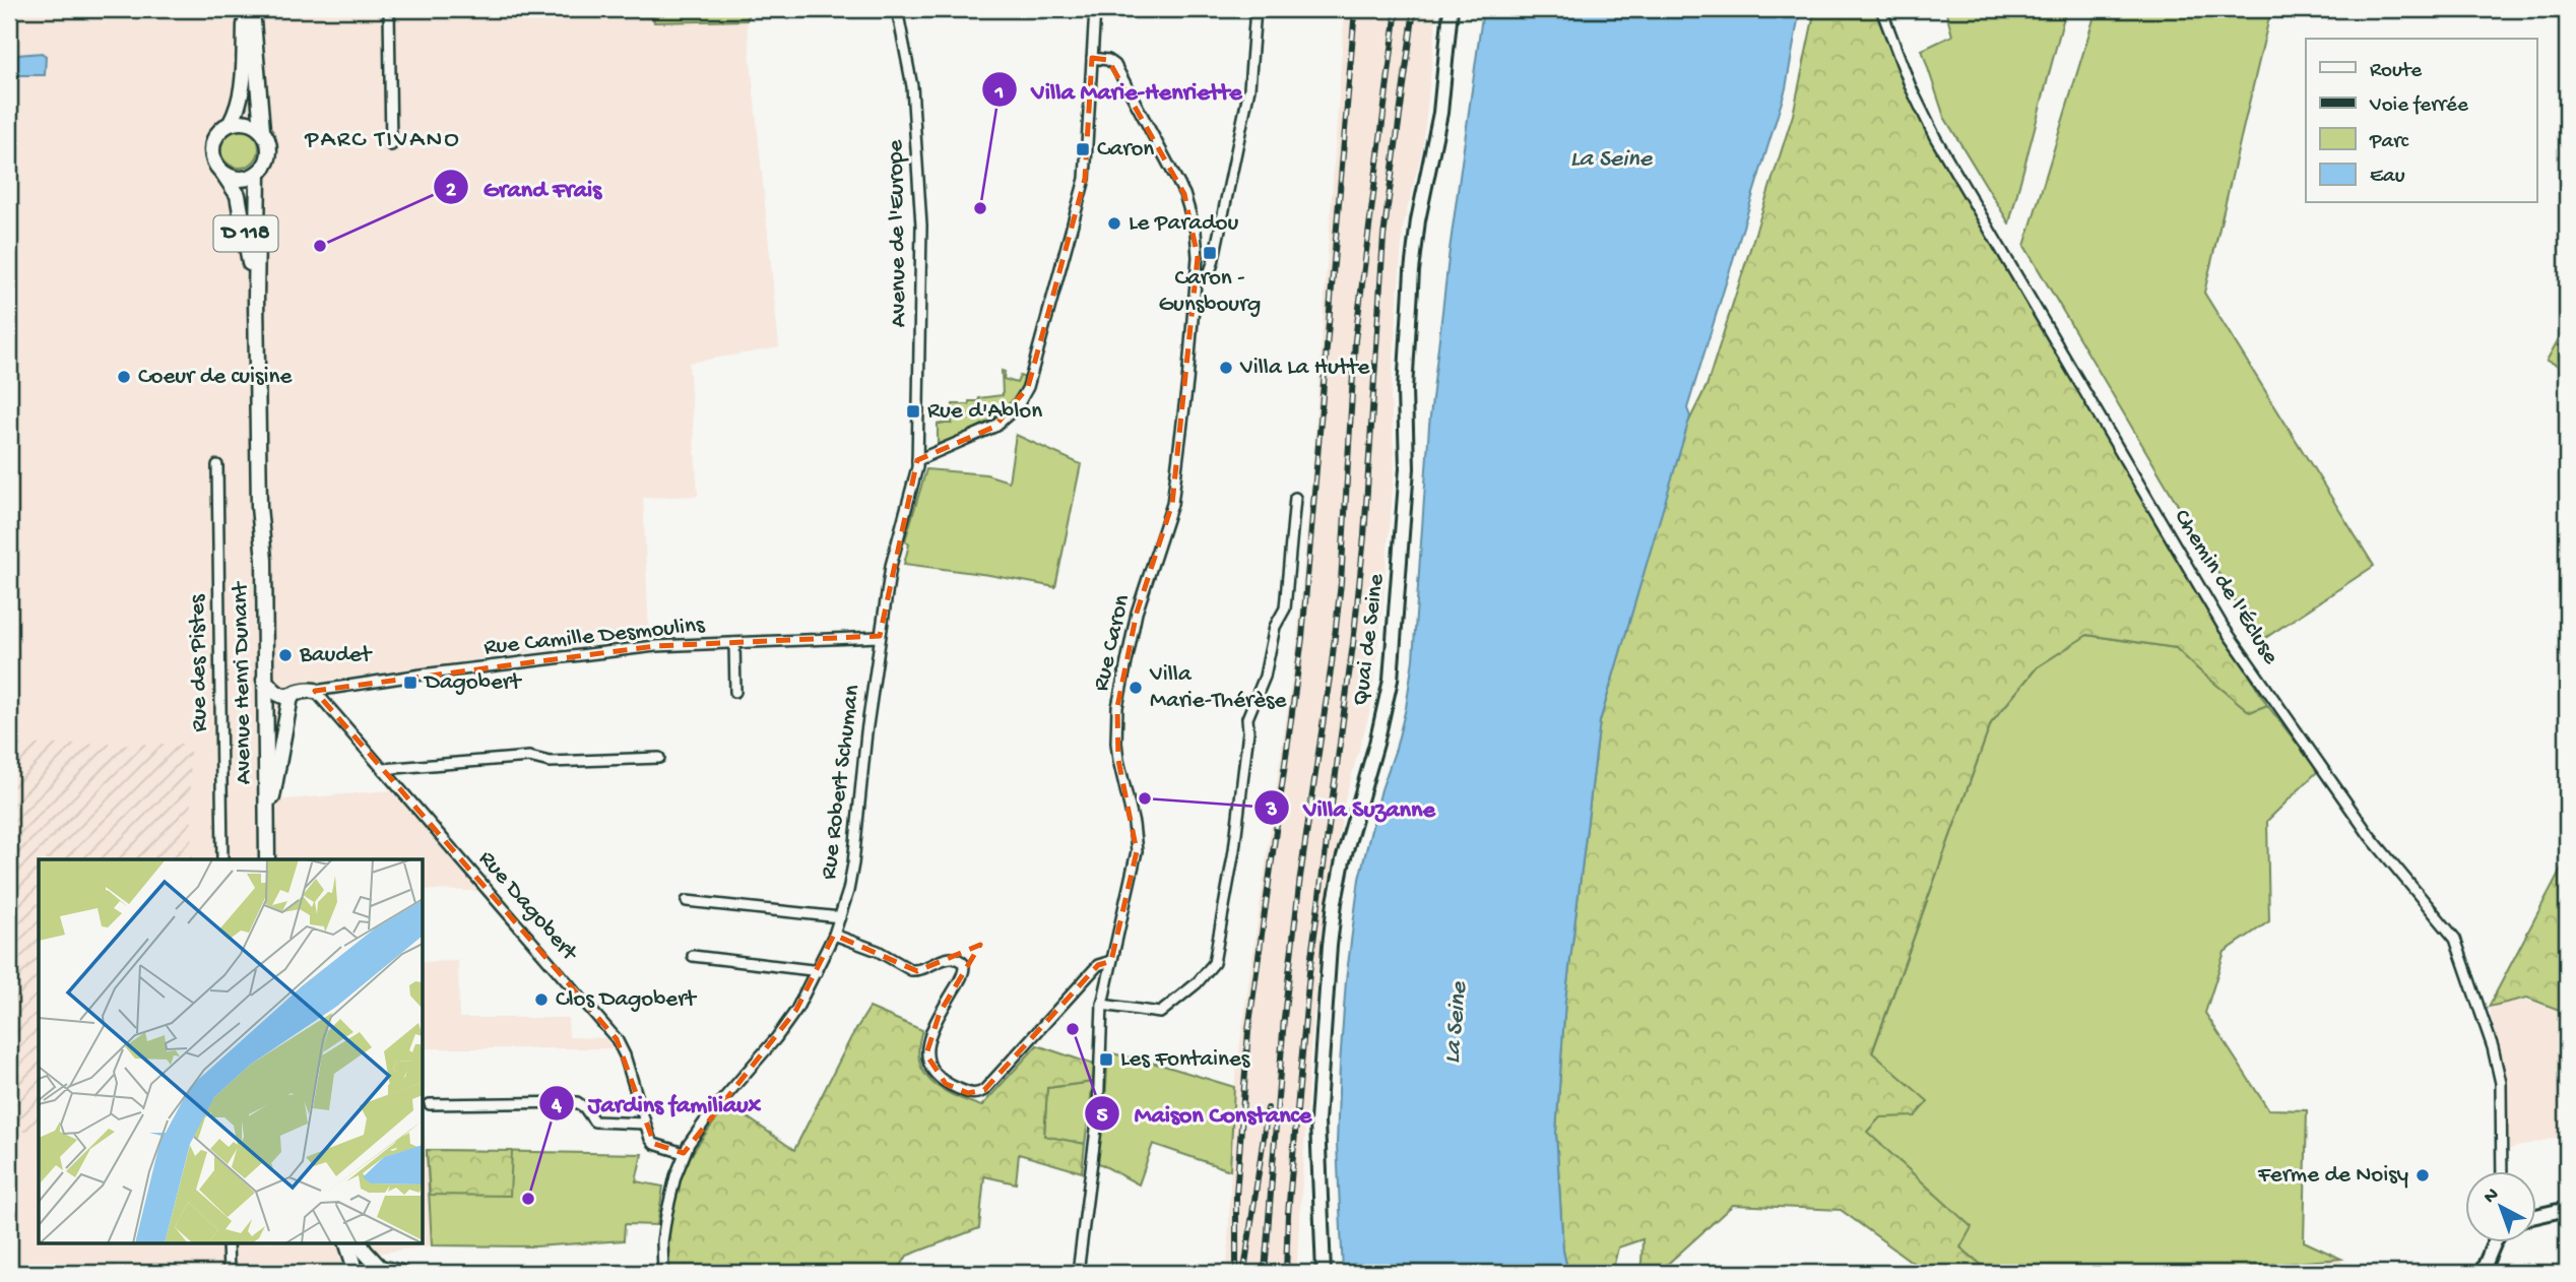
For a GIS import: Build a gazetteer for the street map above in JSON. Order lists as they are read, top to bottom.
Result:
{
  "streets": {
    "main road": ["D 118", "Quai de Seine", "Avenue Henri Dunant"],
    "street": [
      "Avenue de l'Europe",
      "Chemin de l'Écluse",
      "Rue Camille Desmoulins",
      "Rue Caron",
      "Rue des Pistes",
      "Rue Robert Schuman",
      "Rue Dagobert"
    ]
  },
  "crossings": [
    ["Avenue de l'Europe", "Rue Robert Schuman"],
    ["Rue Camille Desmoulins", "Rue Robert Schuman"],
    ["Rue Camille Desmoulins", "Rue Dagobert"],
    ["Rue Robert Schuman", "Rue Dagobert"]
  ],
  "districts": ["PARC TIVANO"],
  "water": ["La Seine"],
  "places": {
    "transit": [
      "Caron",
      "Caron - Gunsbourg",
      "Rue d'Ablon",
      "Dagobert",
      "Les Fontaines"
    ],
    "other": [
      "Villa Marie-Henriette",
      "Le Paradou",
      "Grand Frais",
      "Villa La Hutte",
      "Coeur de cuisine",
      "Baudet",
      "Villa Marie-Thérèse",
      "Villa Suzanne",
      "Clos Dagobert",
      "Maison Constance",
      "Ferme de Noisy",
      "Jardins familiaux"
    ]
  },
  "legend": [
    "Route",
    "Voie ferrée",
    "Parc",
    "Eau"
  ],
  "north": "top left"
}
